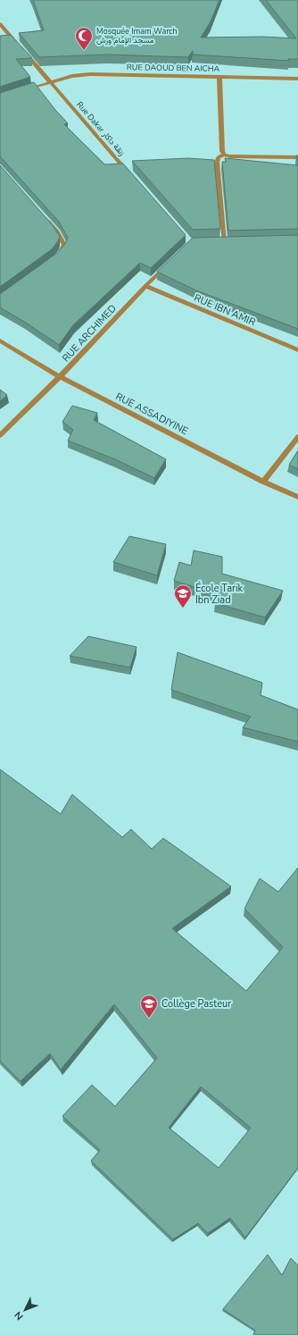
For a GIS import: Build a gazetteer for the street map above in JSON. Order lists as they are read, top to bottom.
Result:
{
  "streets": {
    "street": [
      "RUE DAOUD BEN AICHA",
      "Rue Dakar زنقة داكار",
      "RUE IBN AMIR",
      "RUE ARCHIMED",
      "RUE ASSADIYINE"
    ]
  },
  "crossings": [
    ["RUE DAOUD BEN AICHA", "Rue Dakar زنقة داكار"],
    ["RUE IBN AMIR", "RUE ARCHIMED"],
    ["RUE ARCHIMED", "RUE ASSADIYINE"]
  ],
  "places": {
    "mosque": ["Mosquée Imam Warch مسجد الإمام ورش"],
    "school or university": ["École Tarik Ibn Ziad", "Collège Pasteur"]
  },
  "north": "bottom left"
}
